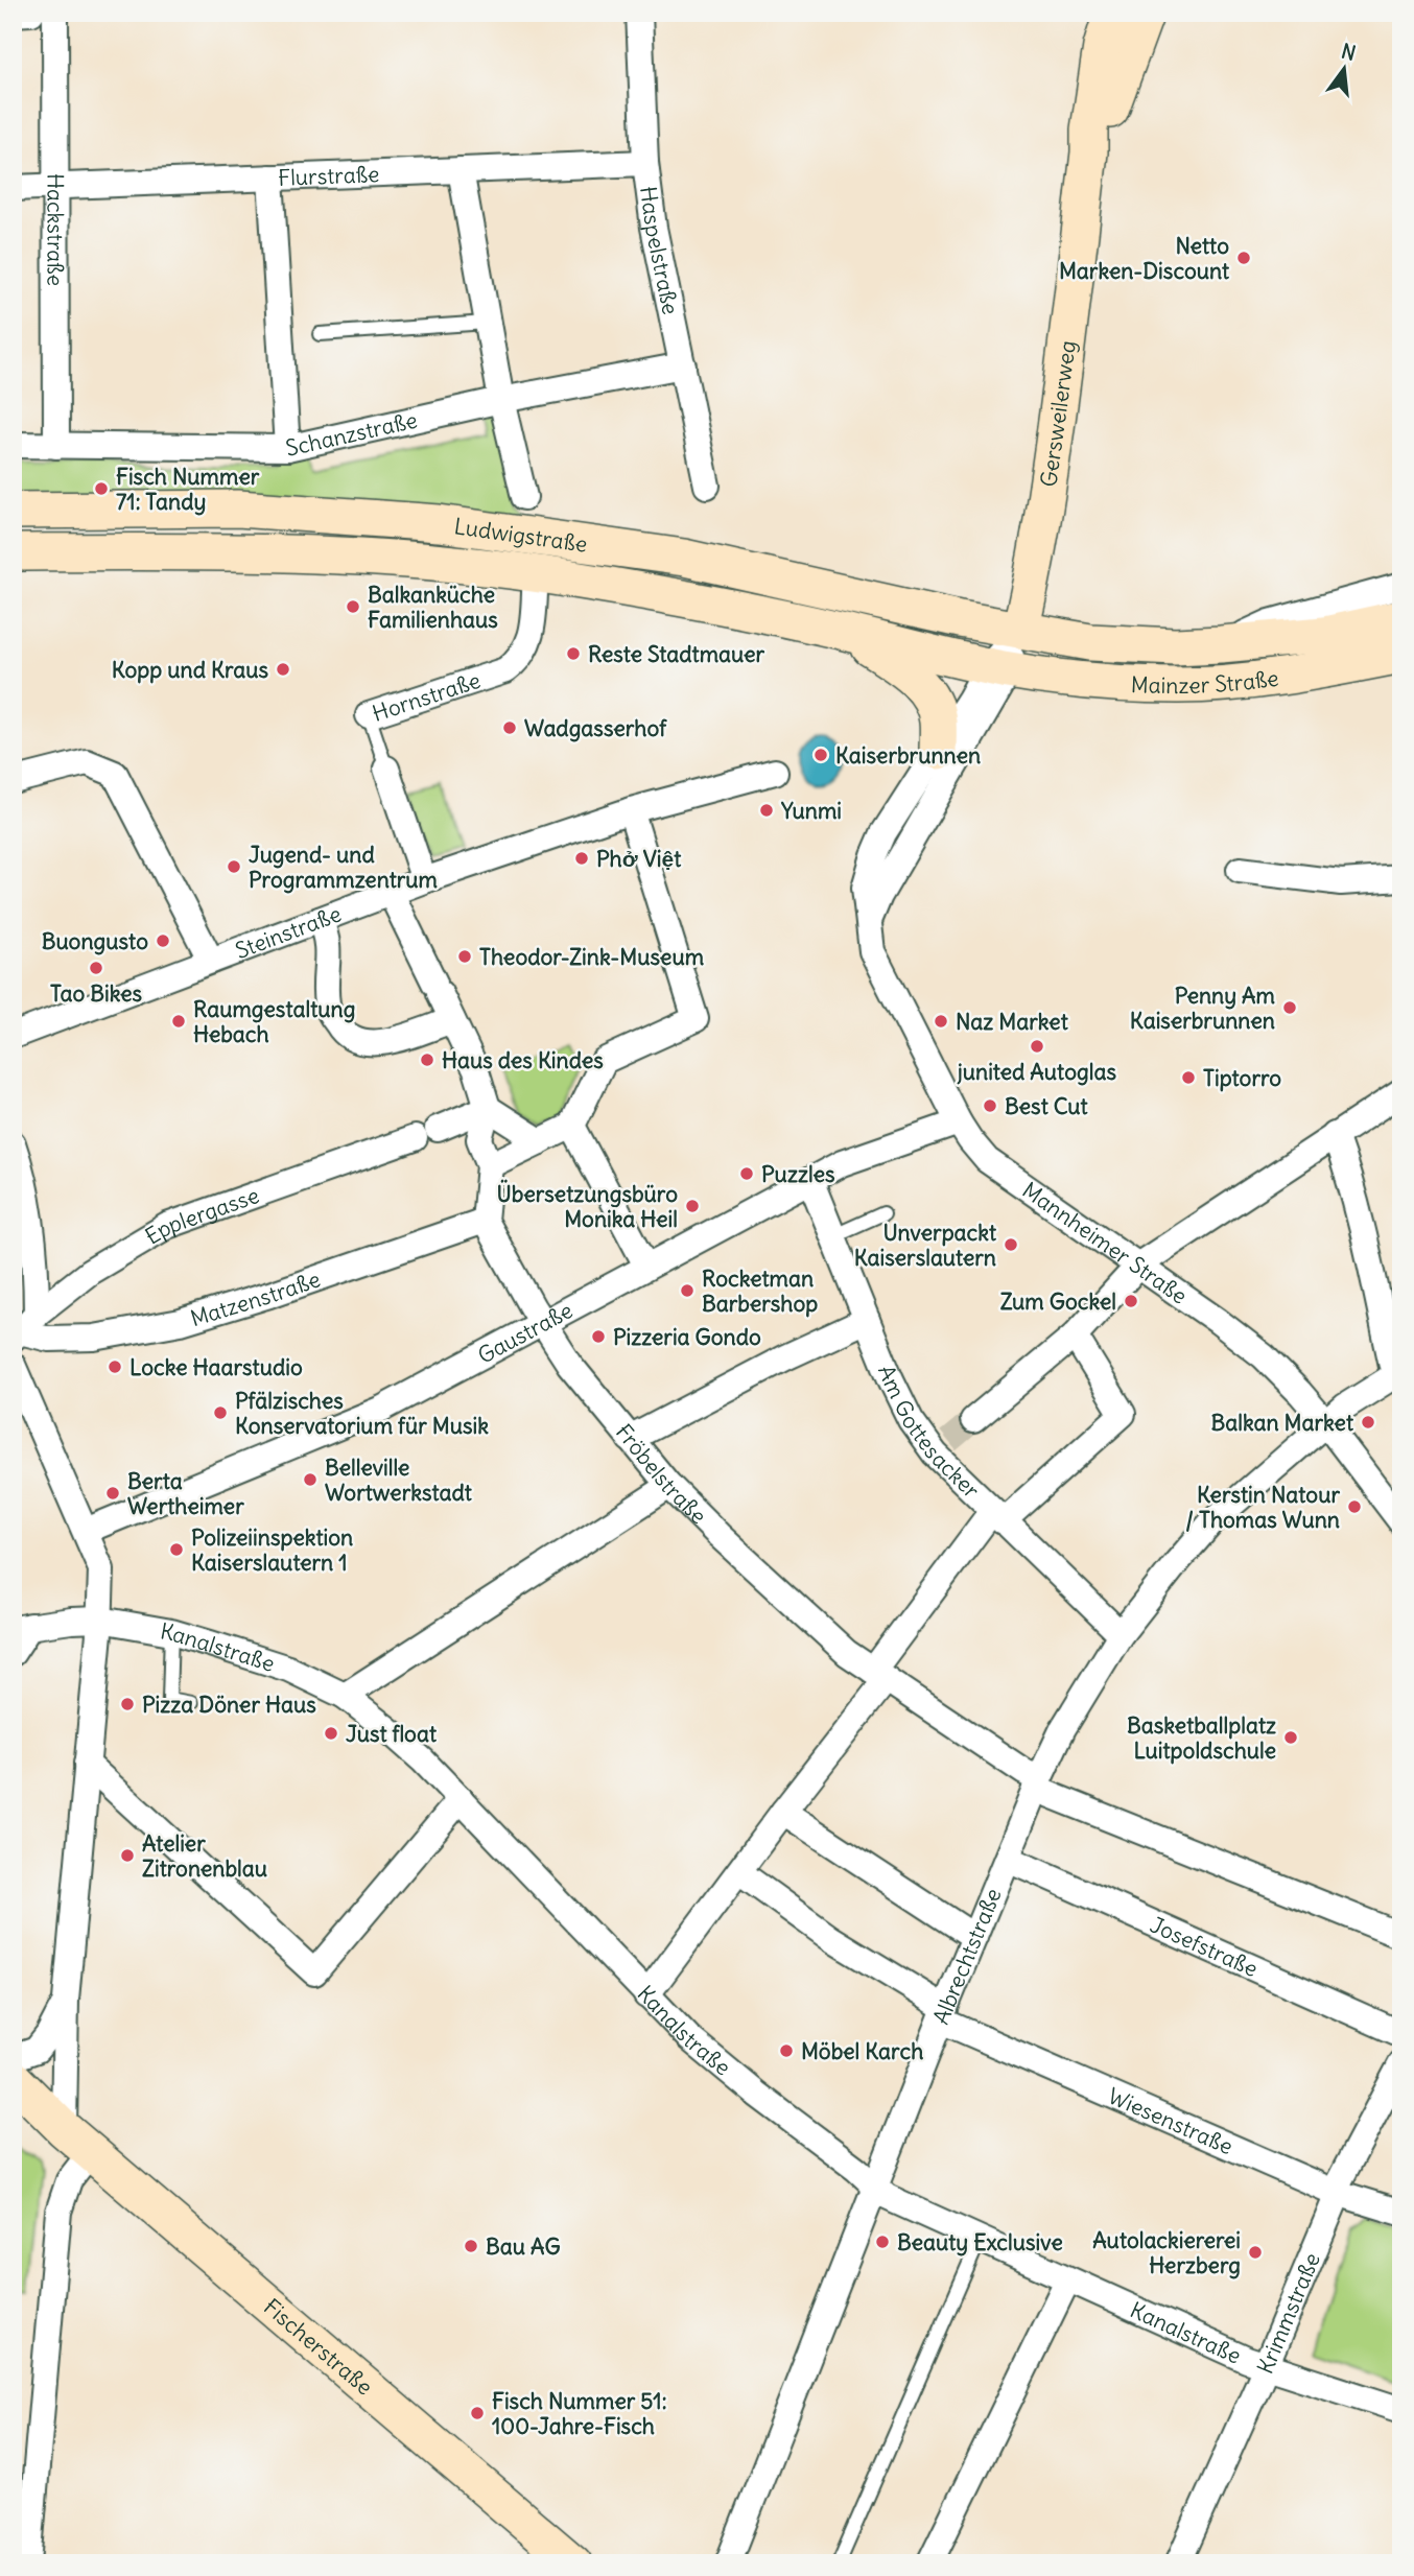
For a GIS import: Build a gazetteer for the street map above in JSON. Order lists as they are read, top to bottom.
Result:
{
  "streets": {
    "main road": [
      "Gersweilerweg",
      "Ludwigstraße",
      "Mainzer Straße",
      "Fischerstraße"
    ],
    "street": [
      "Flurstraße",
      "Hackstraße",
      "Haspelstraße",
      "Schanzstraße",
      "Hornstraße",
      "Steinstraße",
      "Epplergasse",
      "Mannheimer Straße",
      "Matzenstraße",
      "Gaustraße",
      "Am Gottesacker",
      "Fröbelstraße",
      "Kanalstraße",
      "Josefstraße",
      "Albrechtstraße",
      "Wiesenstraße",
      "Krimmstraße"
    ]
  },
  "crossings": [
    ["Flurstraße", "Hackstraße"],
    ["Flurstraße", "Haspelstraße"],
    ["Hackstraße", "Schanzstraße"],
    ["Haspelstraße", "Schanzstraße"],
    ["Gersweilerweg", "Ludwigstraße"],
    ["Gersweilerweg", "Mainzer Straße"],
    ["Gersweilerweg", "Mannheimer Straße"],
    ["Ludwigstraße", "Mainzer Straße"],
    ["Ludwigstraße", "Hornstraße"],
    ["Ludwigstraße", "Mannheimer Straße"],
    ["Mainzer Straße", "Mannheimer Straße"],
    ["Hornstraße", "Steinstraße"],
    ["Epplergasse", "Matzenstraße"],
    ["Mannheimer Straße", "Gaustraße"],
    ["Mannheimer Straße", "Albrechtstraße"],
    ["Matzenstraße", "Fröbelstraße"],
    ["Gaustraße", "Am Gottesacker"],
    ["Gaustraße", "Fröbelstraße"],
    ["Am Gottesacker", "Albrechtstraße"],
    ["Fröbelstraße", "Albrechtstraße"],
    ["Kanalstraße", "Albrechtstraße"],
    ["Kanalstraße", "Krimmstraße"],
    ["Josefstraße", "Albrechtstraße"],
    ["Albrechtstraße", "Wiesenstraße"],
    ["Wiesenstraße", "Krimmstraße"]
  ],
  "places": [
    "Netto Marken-Discount",
    "Fisch Nummer 71: Tandy",
    "Balkanküche Familienhaus",
    "Reste Stadtmauer",
    "Kopp und Kraus",
    "Wadgasserhof",
    "Kaiserbrunnen",
    "Yunmi",
    "Phở Việt",
    "Jugend- und Programmzentrum",
    "Buongusto",
    "Theodor-Zink-Museum",
    "Tao Bikes",
    "Penny Am Kaiserbrunnen",
    "Raumgestaltung Hebach",
    "Naz Market",
    "junited Autoglas",
    "Haus des Kindes",
    "Tiptorro",
    "Best Cut",
    "Puzzles",
    "Übersetzungsbüro Monika Heil",
    "Unverpackt Kaiserslautern",
    "Rocketman Barbershop",
    "Zum Gockel",
    "Pizzeria Gondo",
    "Locke Haarstudio",
    "Pfälzisches Konservatorium für Musik",
    "Balkan Market",
    "Belleville Wortwerkstadt",
    "Berta Wertheimer",
    "Kerstin Natour / Thomas Wunn",
    "Polizeiinspektion Kaiserslautern 1",
    "Pizza Döner Haus",
    "Just float",
    "Basketballplatz Luitpoldschule",
    "Atelier Zitronenblau",
    "Möbel Karch",
    "Beauty Exclusive",
    "Bau AG",
    "Autolackiererei Herzberg",
    "Fisch Nummer 51: 100-Jahre-Fisch"
  ],
  "north": "top"
}
